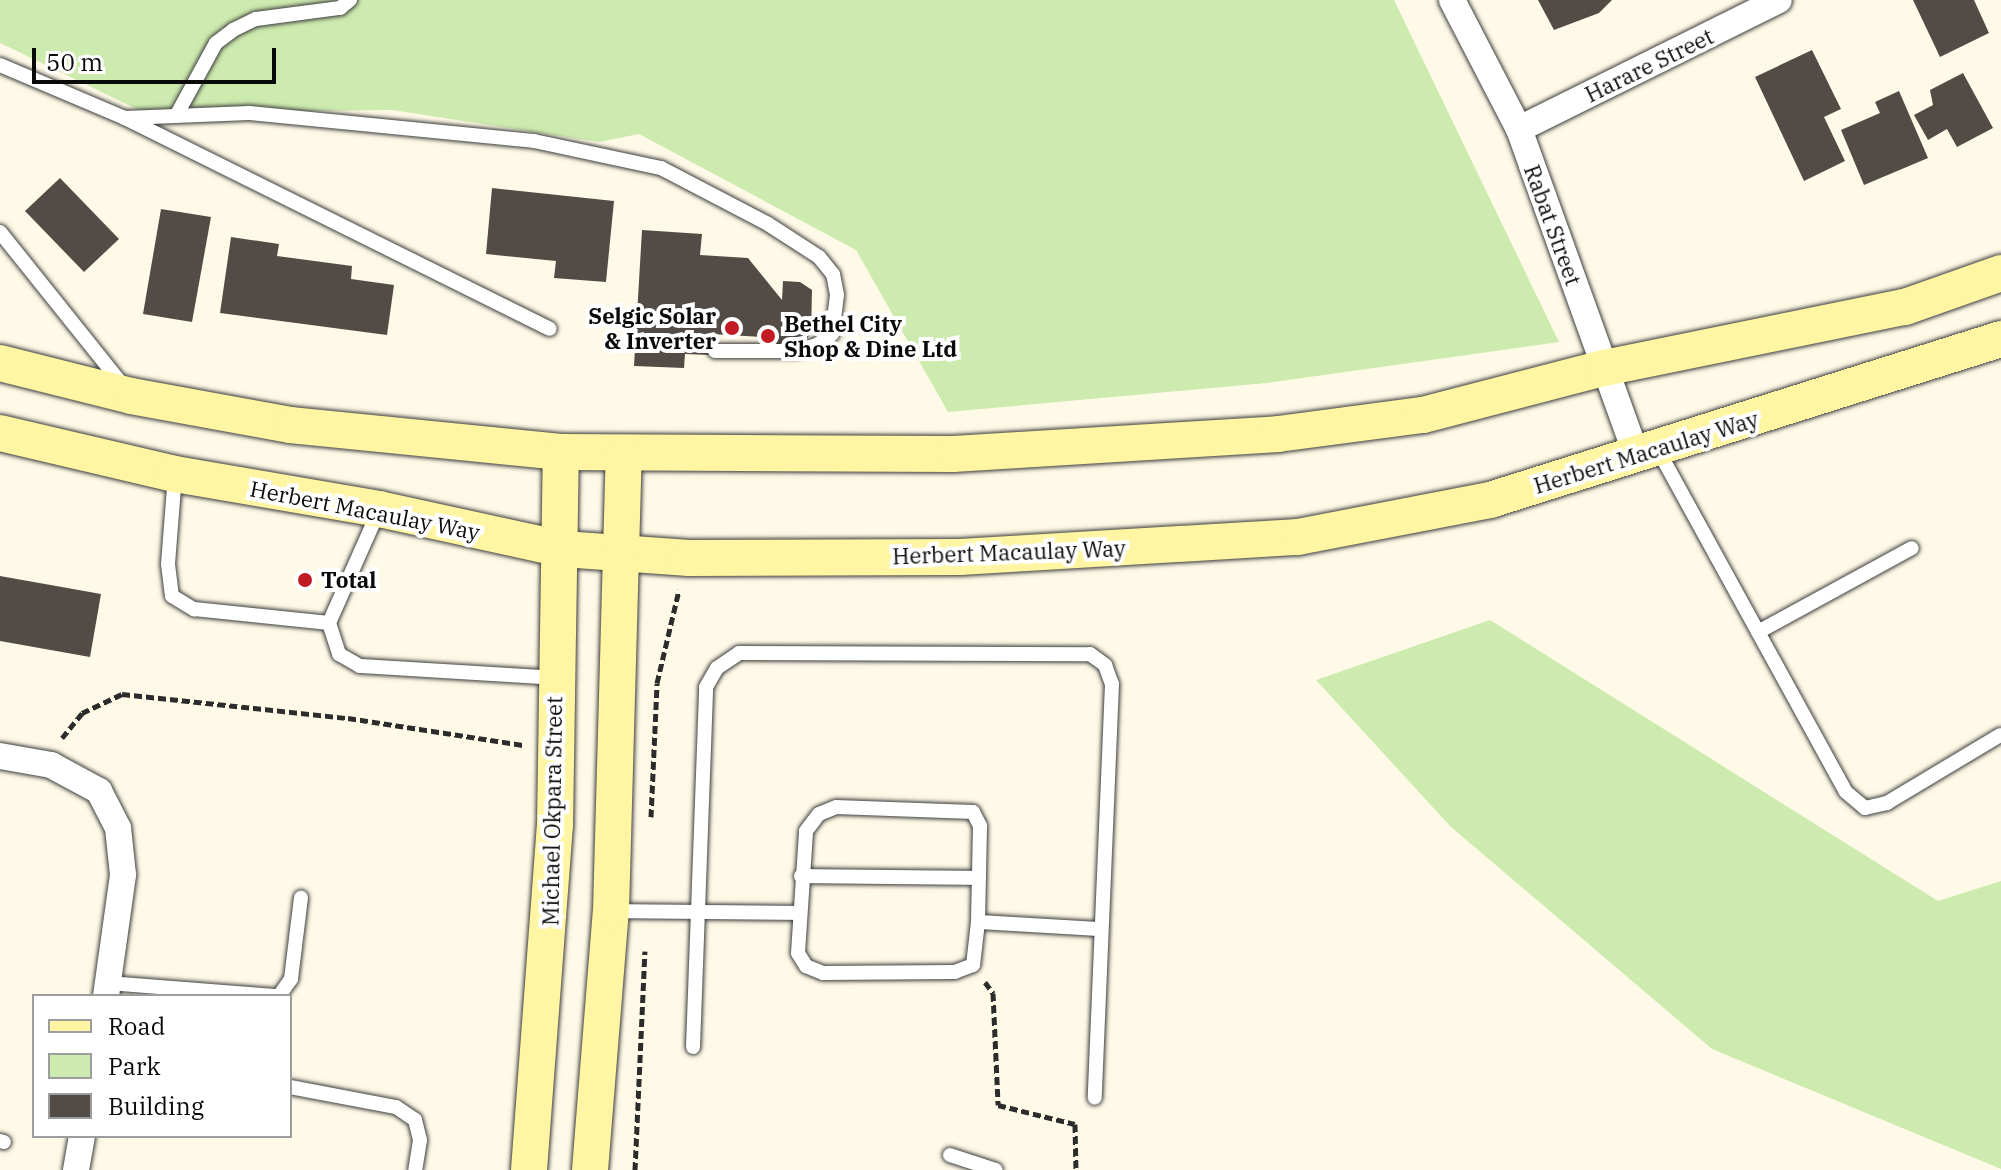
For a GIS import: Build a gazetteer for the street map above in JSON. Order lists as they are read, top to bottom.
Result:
{
  "streets": {
    "main road": ["Herbert Macaulay Way", "Michael Okpara Street"],
    "street": ["Harare Street", "Rabat Street"]
  },
  "crossings": [
    ["Harare Street", "Rabat Street"],
    ["Rabat Street", "Herbert Macaulay Way"],
    ["Herbert Macaulay Way", "Michael Okpara Street"]
  ],
  "places": ["Selgic Solar & Inverter", "Bethel City Shop & Dine Ltd", "Total"],
  "legend": ["Road", "Park", "Building"],
  "scale_bar": "50 m"
}
